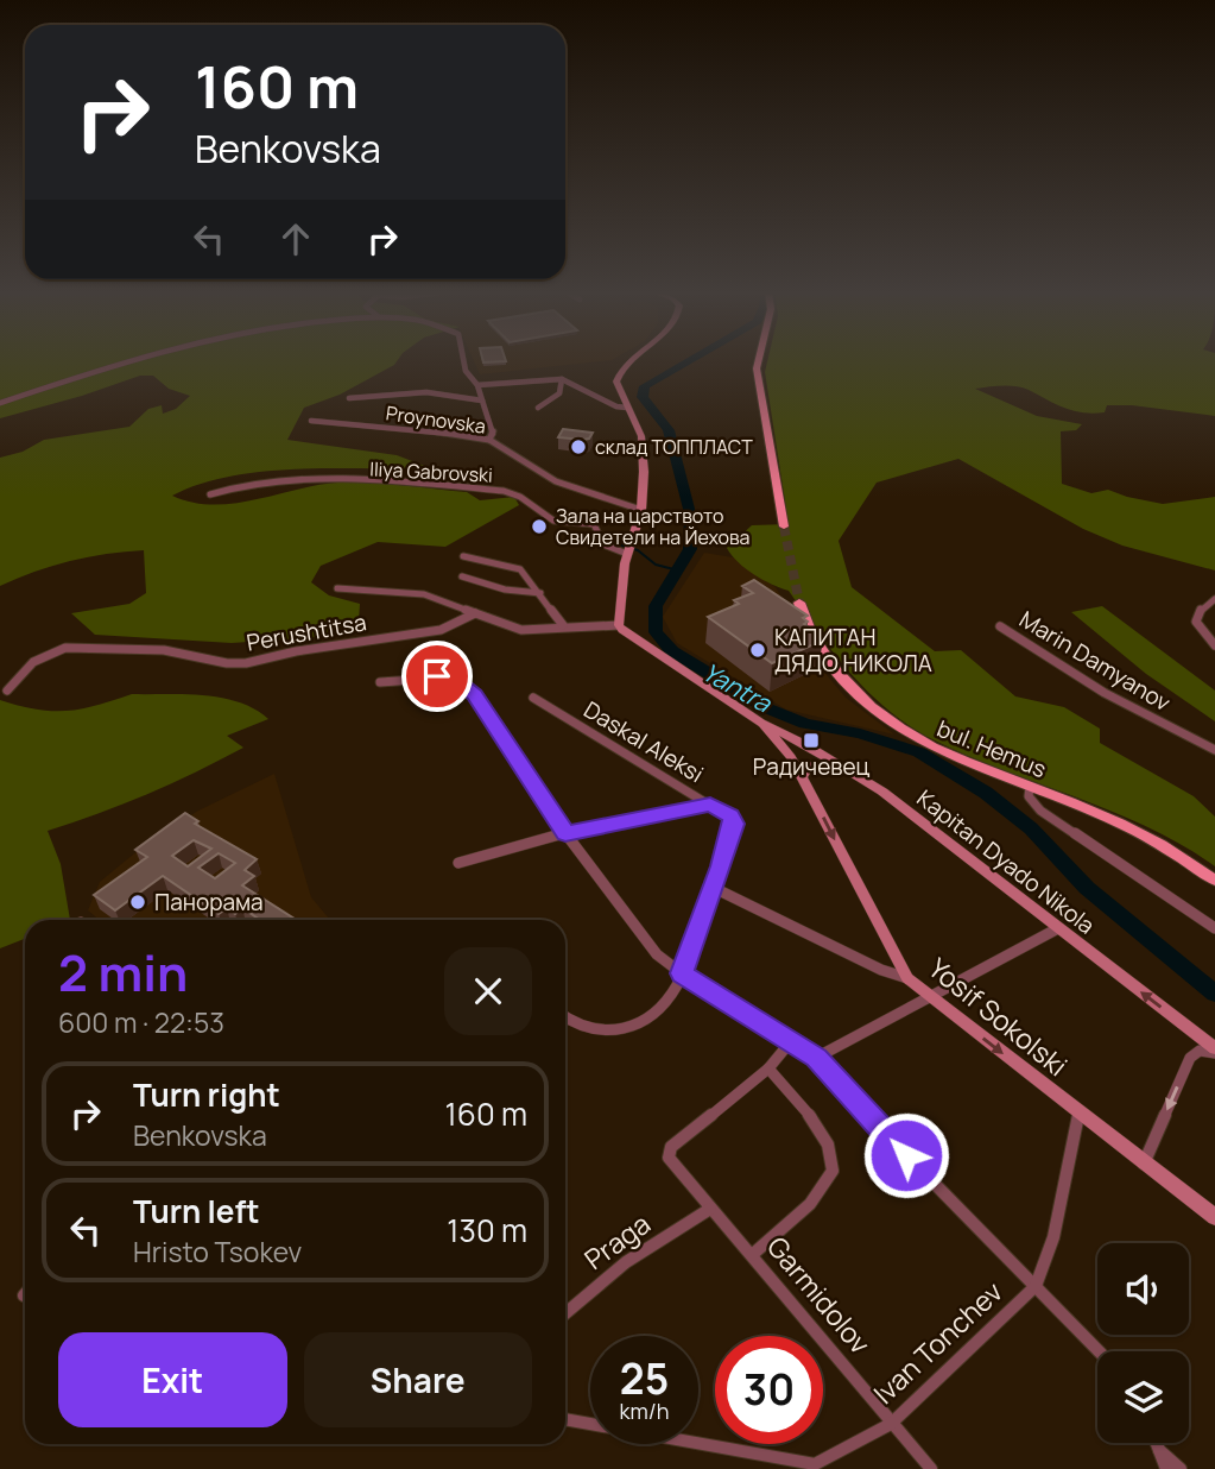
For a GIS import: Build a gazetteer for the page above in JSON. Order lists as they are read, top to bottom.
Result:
{
  "streets": {
    "main road": ["bul. Hemus"],
    "street": [
      "Proynovska",
      "Iliya Gabrovski",
      "Perushtitsa",
      "Marin Damyanov",
      "Daskal Aleksi",
      "Kapitan Dyado Nikola",
      "Yosif Sokolski",
      "Praga",
      "Garmidolov",
      "Ivan Tonchev"
    ]
  },
  "crossings": [
    ["Kapitan Dyado Nikola", "Yosif Sokolski"],
    ["Yosif Sokolski", "Ivan Tonchev"],
    ["Praga", "Garmidolov"],
    ["Garmidolov", "Ivan Tonchev"]
  ],
  "one_way": ["Yosif Sokolski"],
  "water": ["Yantra"],
  "places": {
    "other": [
      "склад ТОППЛАСТ",
      "Зала на царството Свидетели на Йехова",
      "КАПИТАН ДЯДО НИКОЛА",
      "Панорама"
    ],
    "transit": ["Радичевец"]
  },
  "page": {
    "turn": ["160 m", "Benkovska"],
    "heading": ["2 min", "600 m · 22:53"],
    "list": [
      {
        "name": "Turn right",
        "note": "Benkovska",
        "value": "160 m"
      },
      {
        "name": "Turn left",
        "note": "Hristo Tsokev",
        "value": "130 m"
      }
    ],
    "buttons": ["Exit", "Share"],
    "speed": "25 km/h",
    "limit": "30"
  }
}
